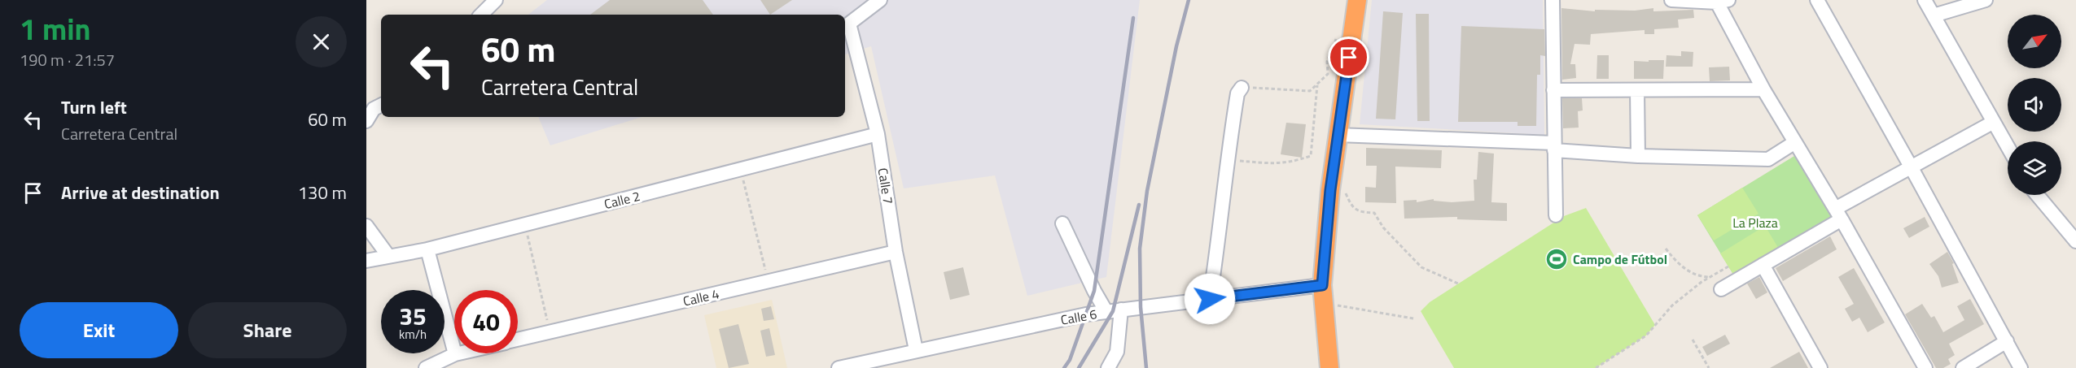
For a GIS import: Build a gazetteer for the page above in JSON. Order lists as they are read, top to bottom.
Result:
{
  "streets": {
    "street": [
      "Calle 7",
      "Calle 2",
      "Calle 4",
      "Calle 6"
    ]
  },
  "crossings": [
    ["Calle 7", "Calle 2"],
    ["Calle 7", "Calle 4"],
    ["Calle 7", "Calle 6"]
  ],
  "parks": ["La Plaza"],
  "places": {
    "sports": ["Campo de Fútbol"]
  },
  "north": "top right",
  "page": {
    "heading": ["1 min", "190 m · 21:57"],
    "turn": ["60 m", "Carretera Central"],
    "list": [
      {
        "name": "Turn left",
        "note": "Carretera Central",
        "value": "60 m"
      },
      {
        "name": "Arrive at destination",
        "value": "130 m"
      }
    ],
    "speed": "35 km/h",
    "limit": "40",
    "buttons": ["Exit", "Share"]
  }
}
